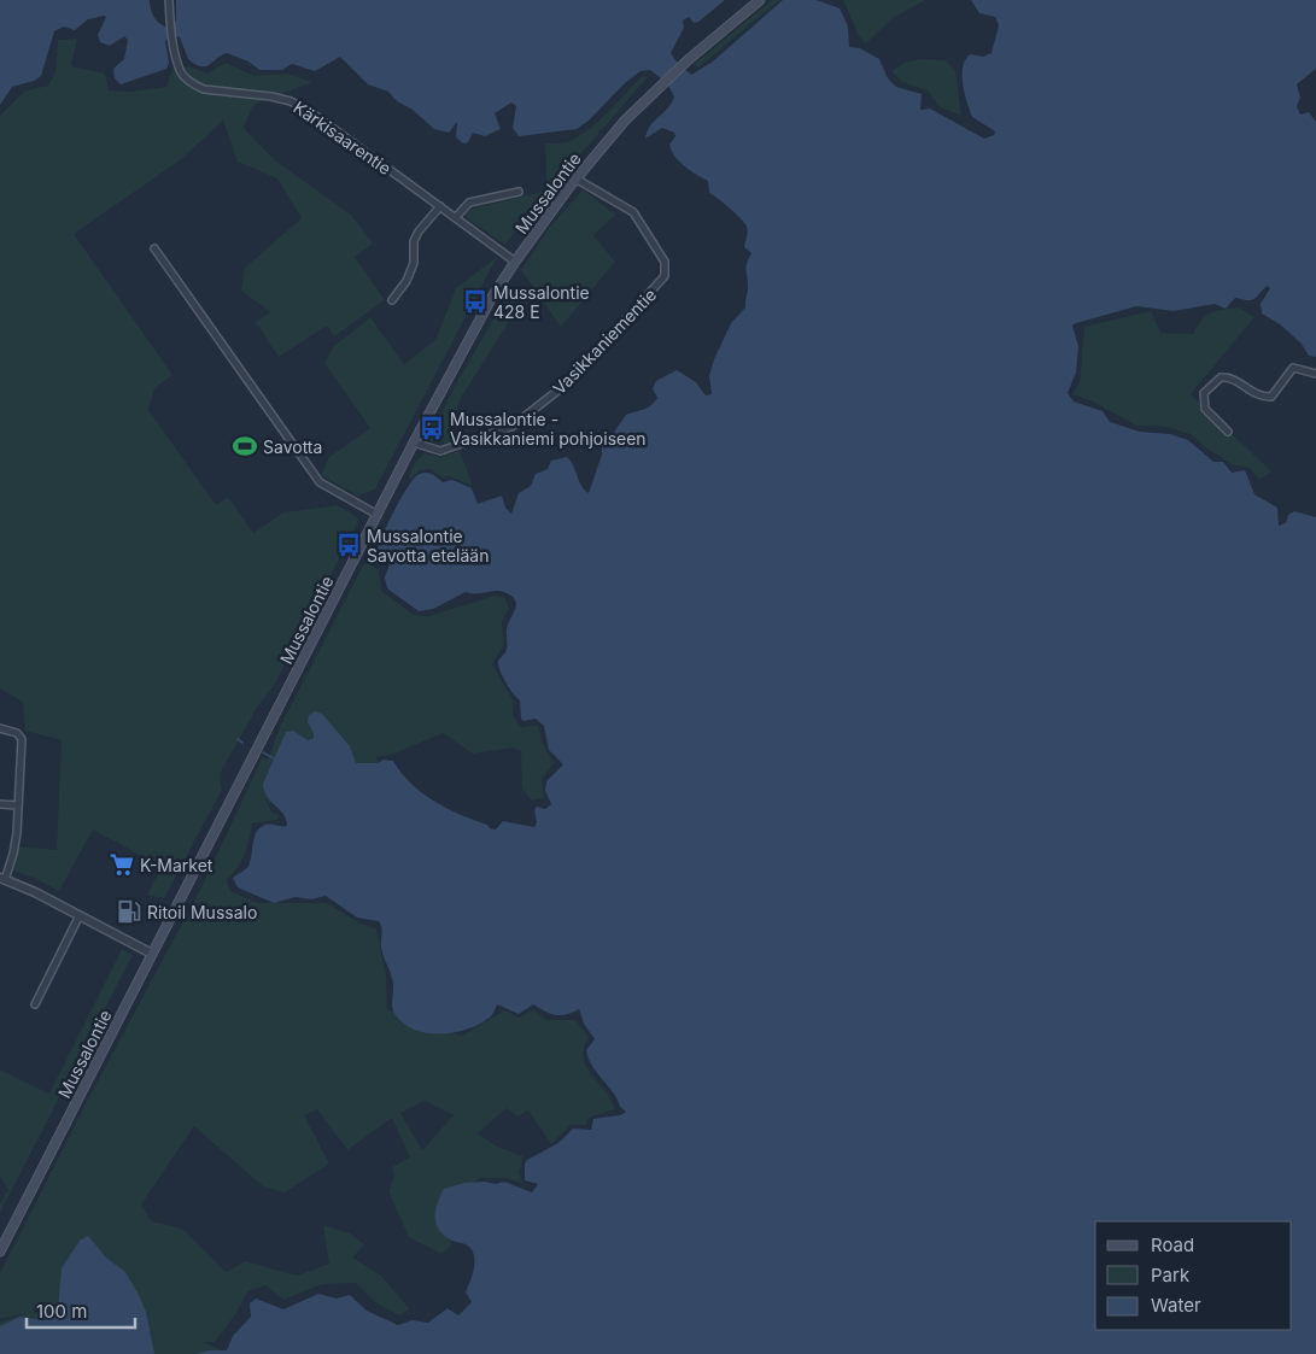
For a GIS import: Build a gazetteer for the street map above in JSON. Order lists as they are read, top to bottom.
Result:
{
  "streets": {
    "main road": ["Mussalontie"],
    "street": ["Kärkisaarentie", "Vasikkaniementie"]
  },
  "crossings": [
    ["Kärkisaarentie", "Mussalontie"],
    ["Mussalontie", "Vasikkaniementie"]
  ],
  "places": {
    "bus stop": ["Mussalontie 428 E", "Mussalontie - Vasikkaniemi pohjoiseen", "Mussalontie Savotta etelään"],
    "sports": ["Savotta"],
    "supermarket": ["K-Market"],
    "fuel station": ["Ritoil Mussalo"]
  },
  "legend": ["Road", "Park", "Water"],
  "scale_bar": "100 m"
}
